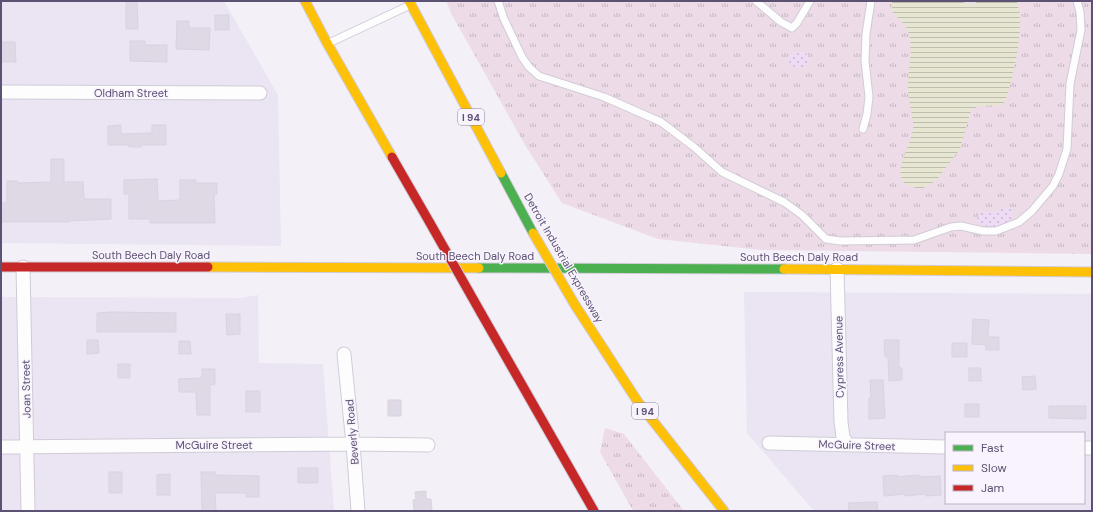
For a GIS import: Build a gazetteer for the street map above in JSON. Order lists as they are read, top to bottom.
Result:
{
  "streets": {
    "main road": ["I 94", "South Beech Daly Road", "Detroit Industrial Expressway"],
    "street": [
      "Oldham Street",
      "Cypress Avenue",
      "Joan Street",
      "Beverly Road",
      "McGuire Street"
    ]
  },
  "crossings": [
    ["South Beech Daly Road", "Cypress Avenue"],
    ["South Beech Daly Road", "Joan Street"],
    ["Cypress Avenue", "McGuire Street"],
    ["Joan Street", "McGuire Street"],
    ["Beverly Road", "McGuire Street"]
  ],
  "legend": ["Fast", "Slow", "Jam"]
}
